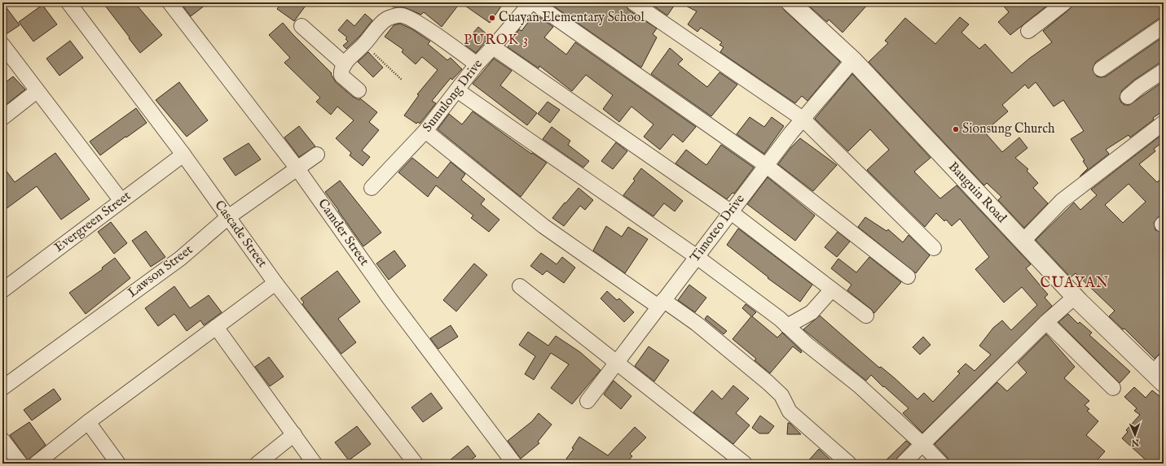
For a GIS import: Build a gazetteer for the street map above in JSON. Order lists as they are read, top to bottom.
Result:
{
  "streets": {
    "street": [
      "Sumulong Drive",
      "Bauguin Road",
      "Evergreen Street",
      "Timoteo Drive",
      "Camder Street",
      "Cascade Street",
      "Lawson Street"
    ]
  },
  "crossings": [
    ["Bauguin Road", "Timoteo Drive"],
    ["Evergreen Street", "Cascade Street"],
    ["Camder Street", "Lawson Street"],
    ["Cascade Street", "Lawson Street"]
  ],
  "districts": ["PUROK 3", "CUAYAN"],
  "places": ["Cuayan Elementary School", "Sionsung Church"],
  "north": "bottom"
}
